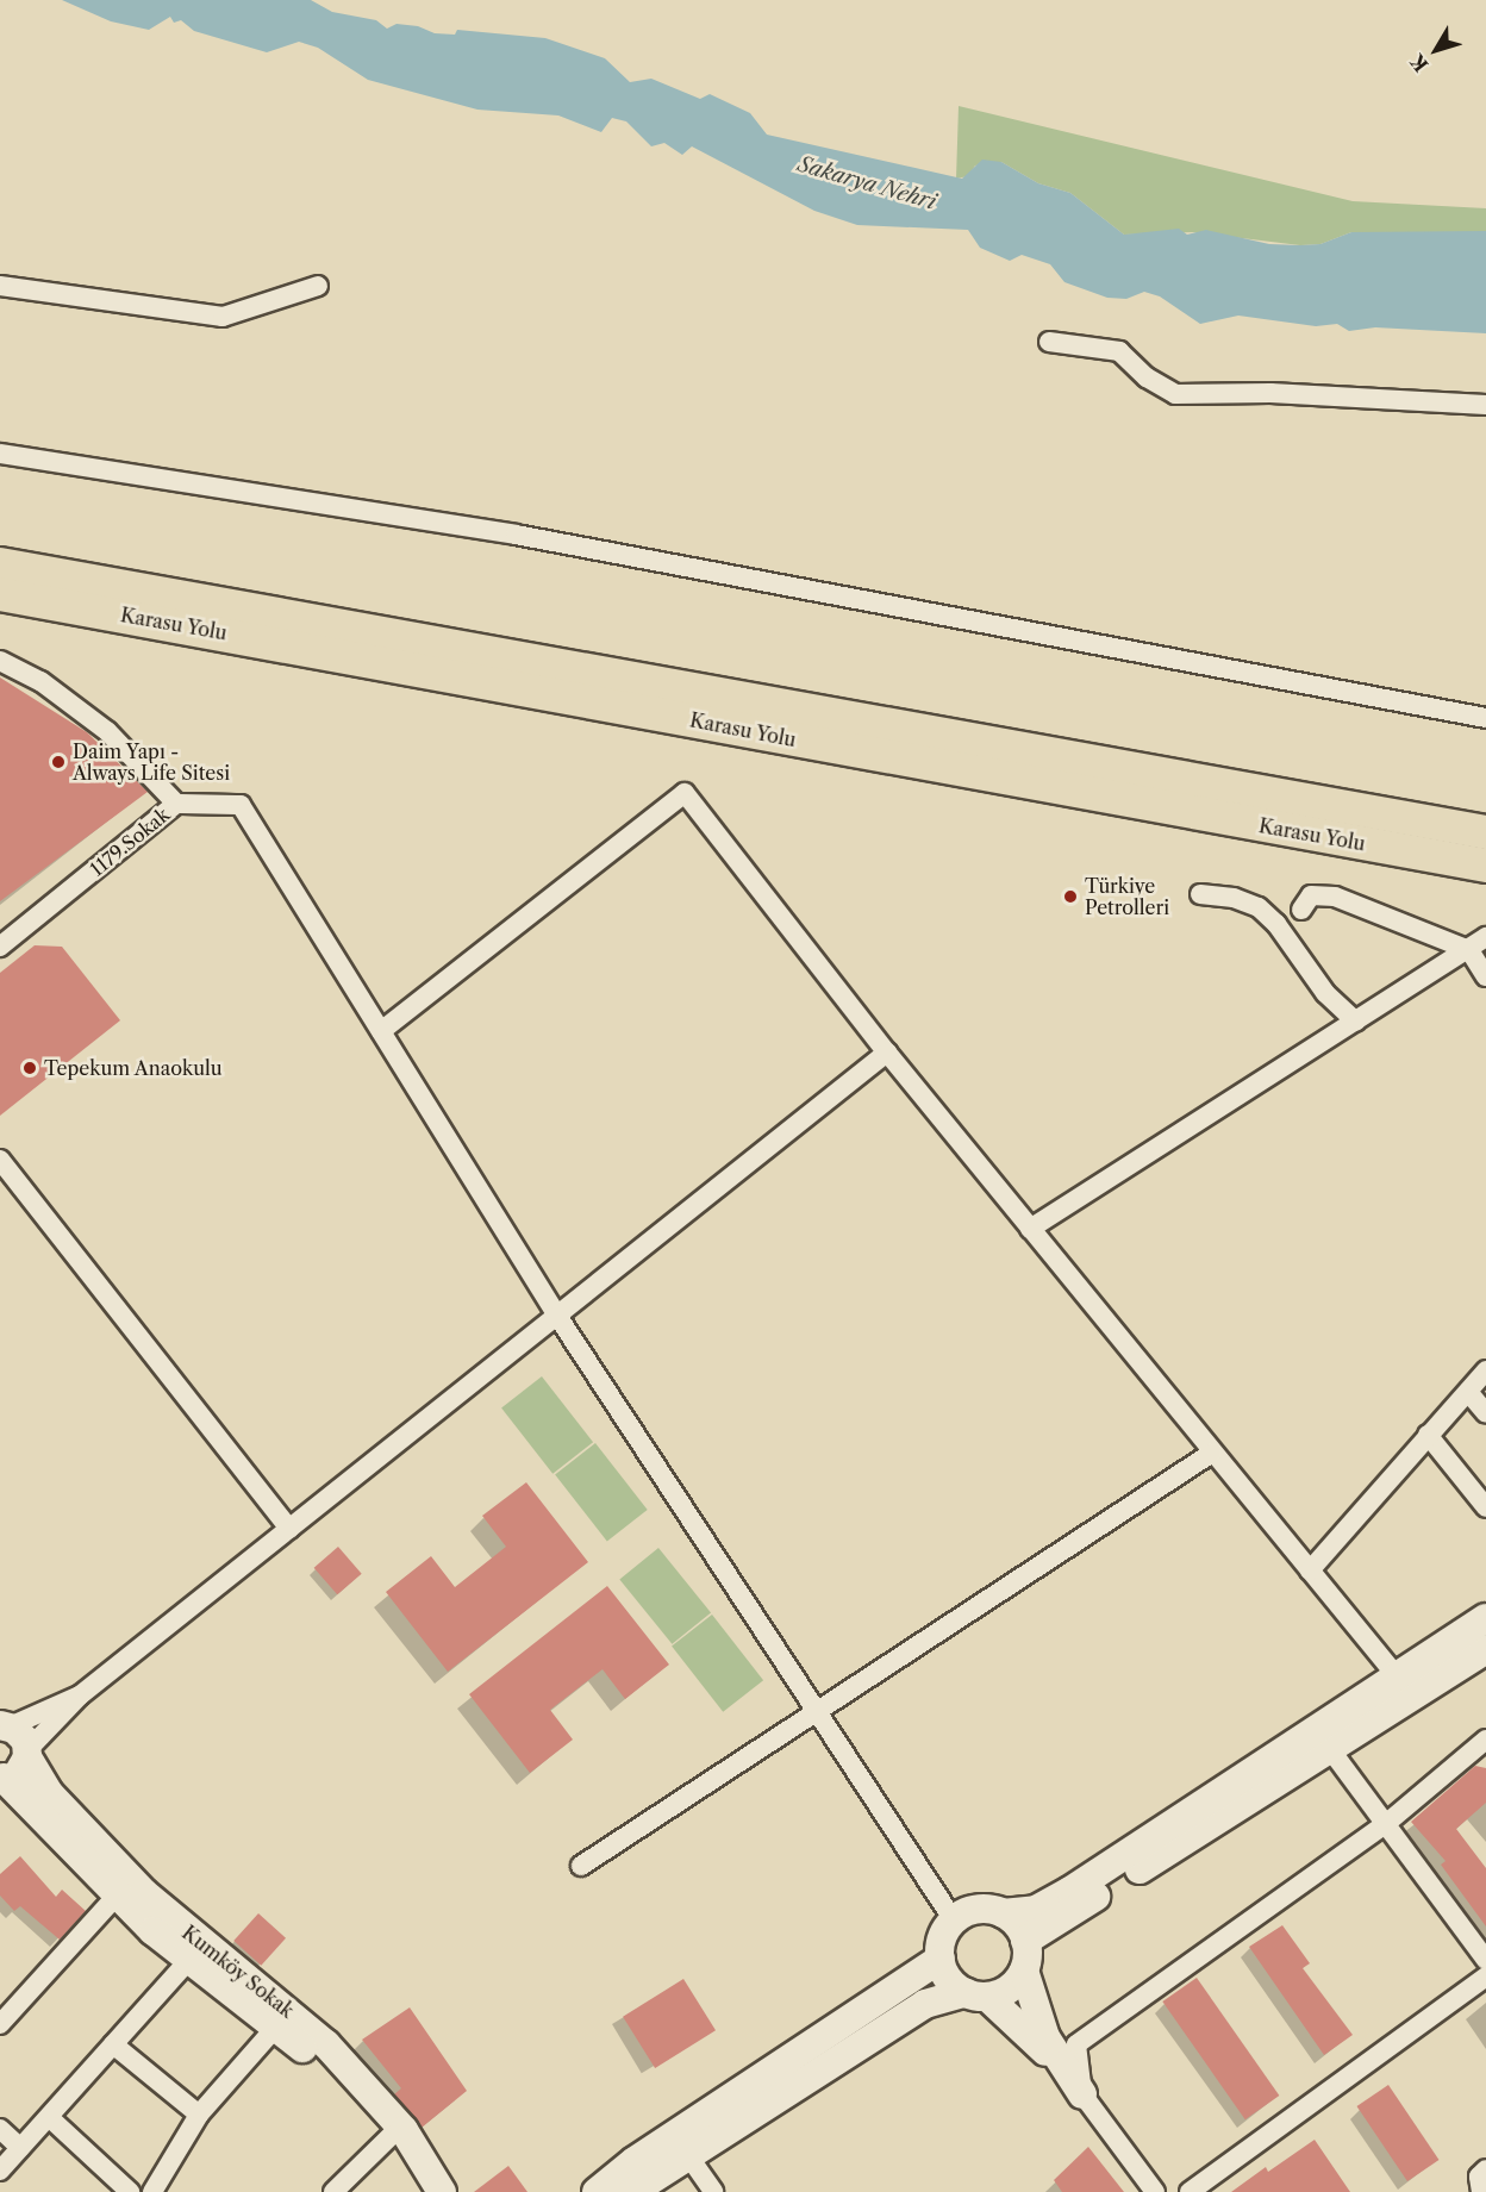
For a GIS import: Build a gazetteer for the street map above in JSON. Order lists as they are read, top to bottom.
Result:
{
  "streets": {
    "highway": ["Karasu Yolu"],
    "main road": ["Kumköy Sokak"],
    "street": ["1179.Sokak"]
  },
  "water": ["Sakarya Nehri"],
  "places": ["Daim Yapı - Always Life Sitesi", "Türkiye Petrolleri", "Tepekum Anaokulu"],
  "north": "bottom left"
}
